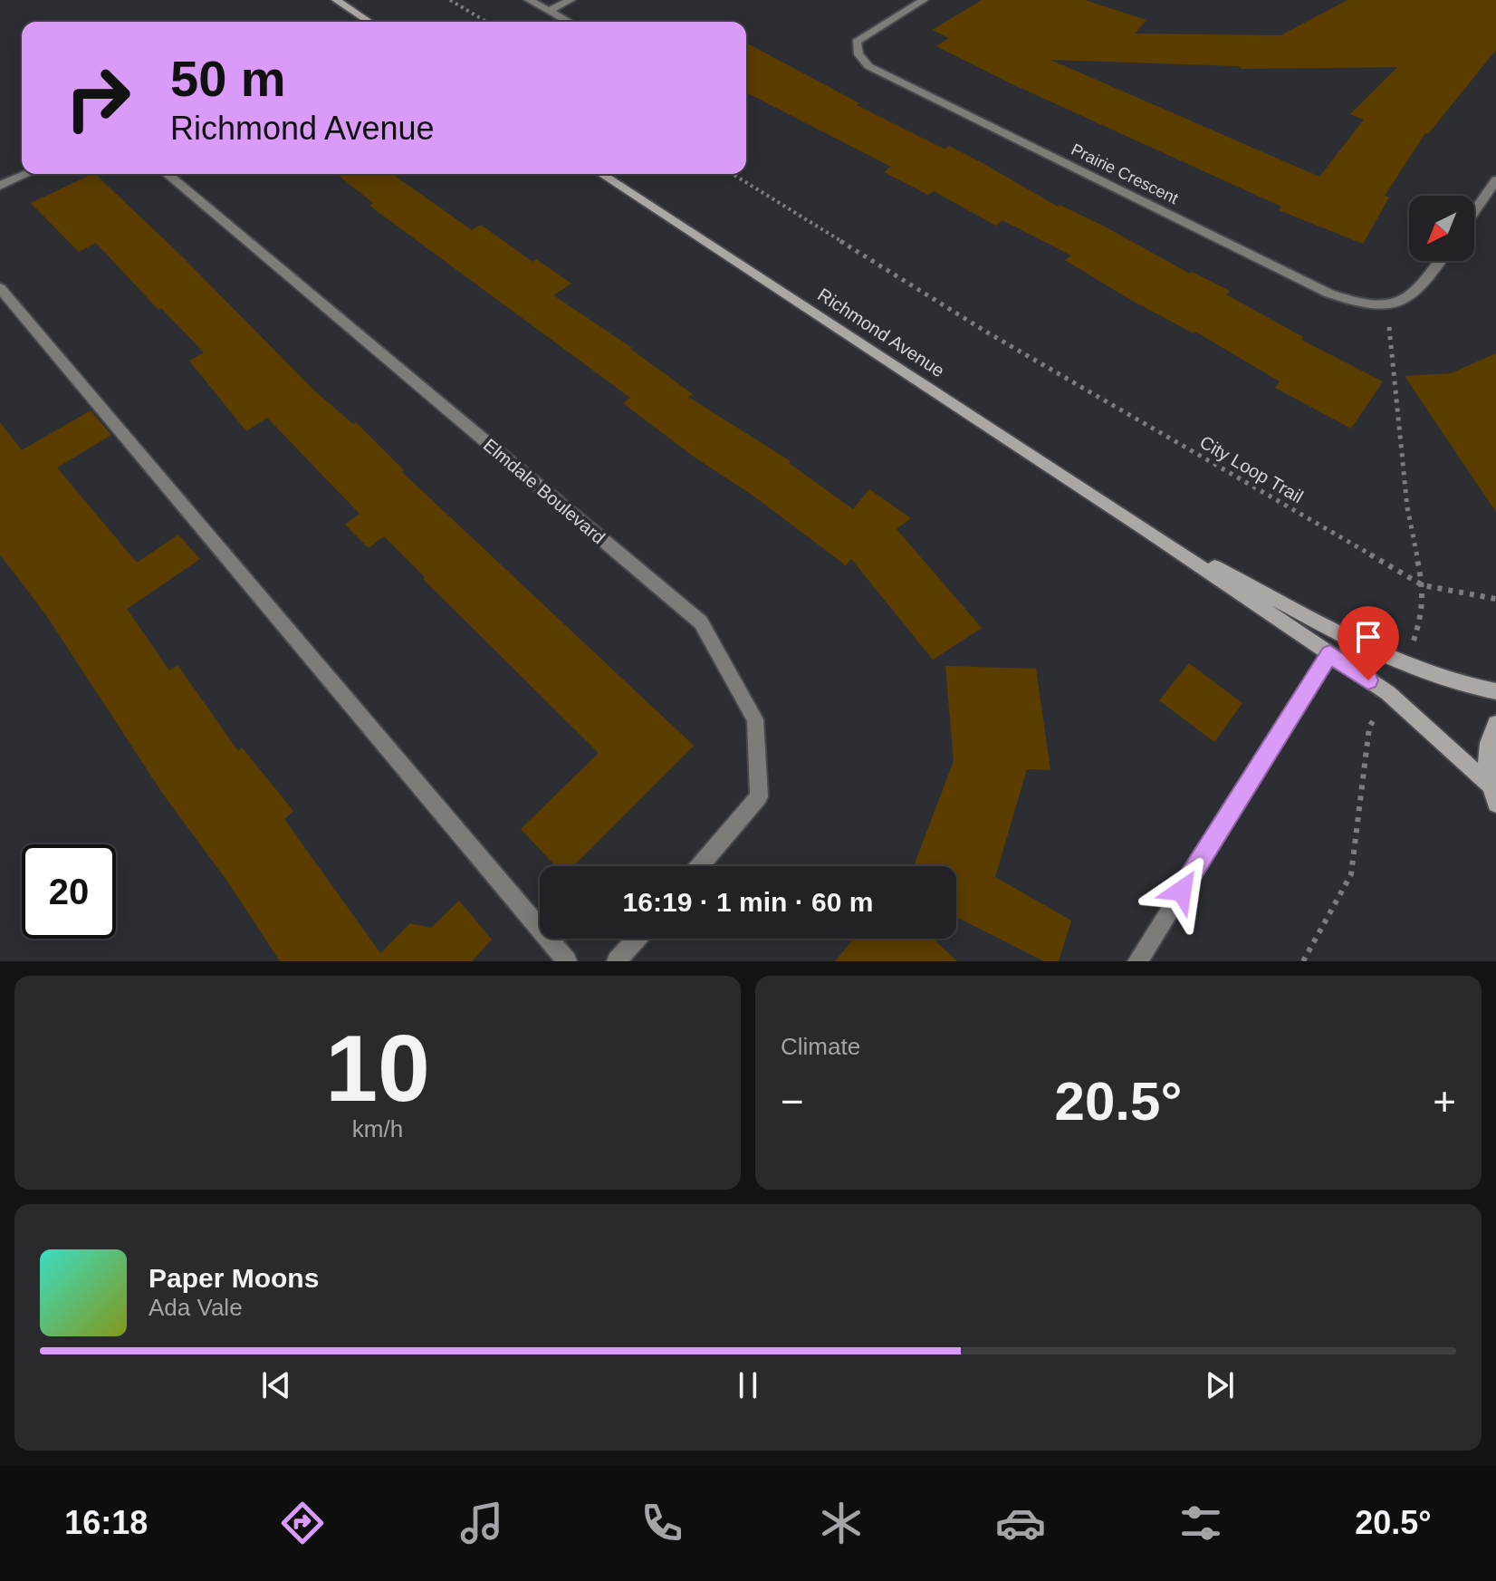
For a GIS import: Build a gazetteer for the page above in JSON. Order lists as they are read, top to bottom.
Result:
{
  "streets": {
    "main road": ["Richmond Avenue"],
    "street": ["Prairie Crescent", "Elmdale Boulevard"],
    "path": ["City Loop Trail"]
  },
  "north": "bottom left",
  "page": {
    "turn": ["50 m", "Richmond Avenue"],
    "limit": "20",
    "trip": "16:19 · 1 min · 60 m",
    "tile": [
      ["10", "km/h"],
      "Climate"
    ],
    "heat": ["−", "20.5°", "+"],
    "song": ["Paper Moons", "Ada Vale"],
    "tabs": ["16:18", "20.5°"]
  }
}
